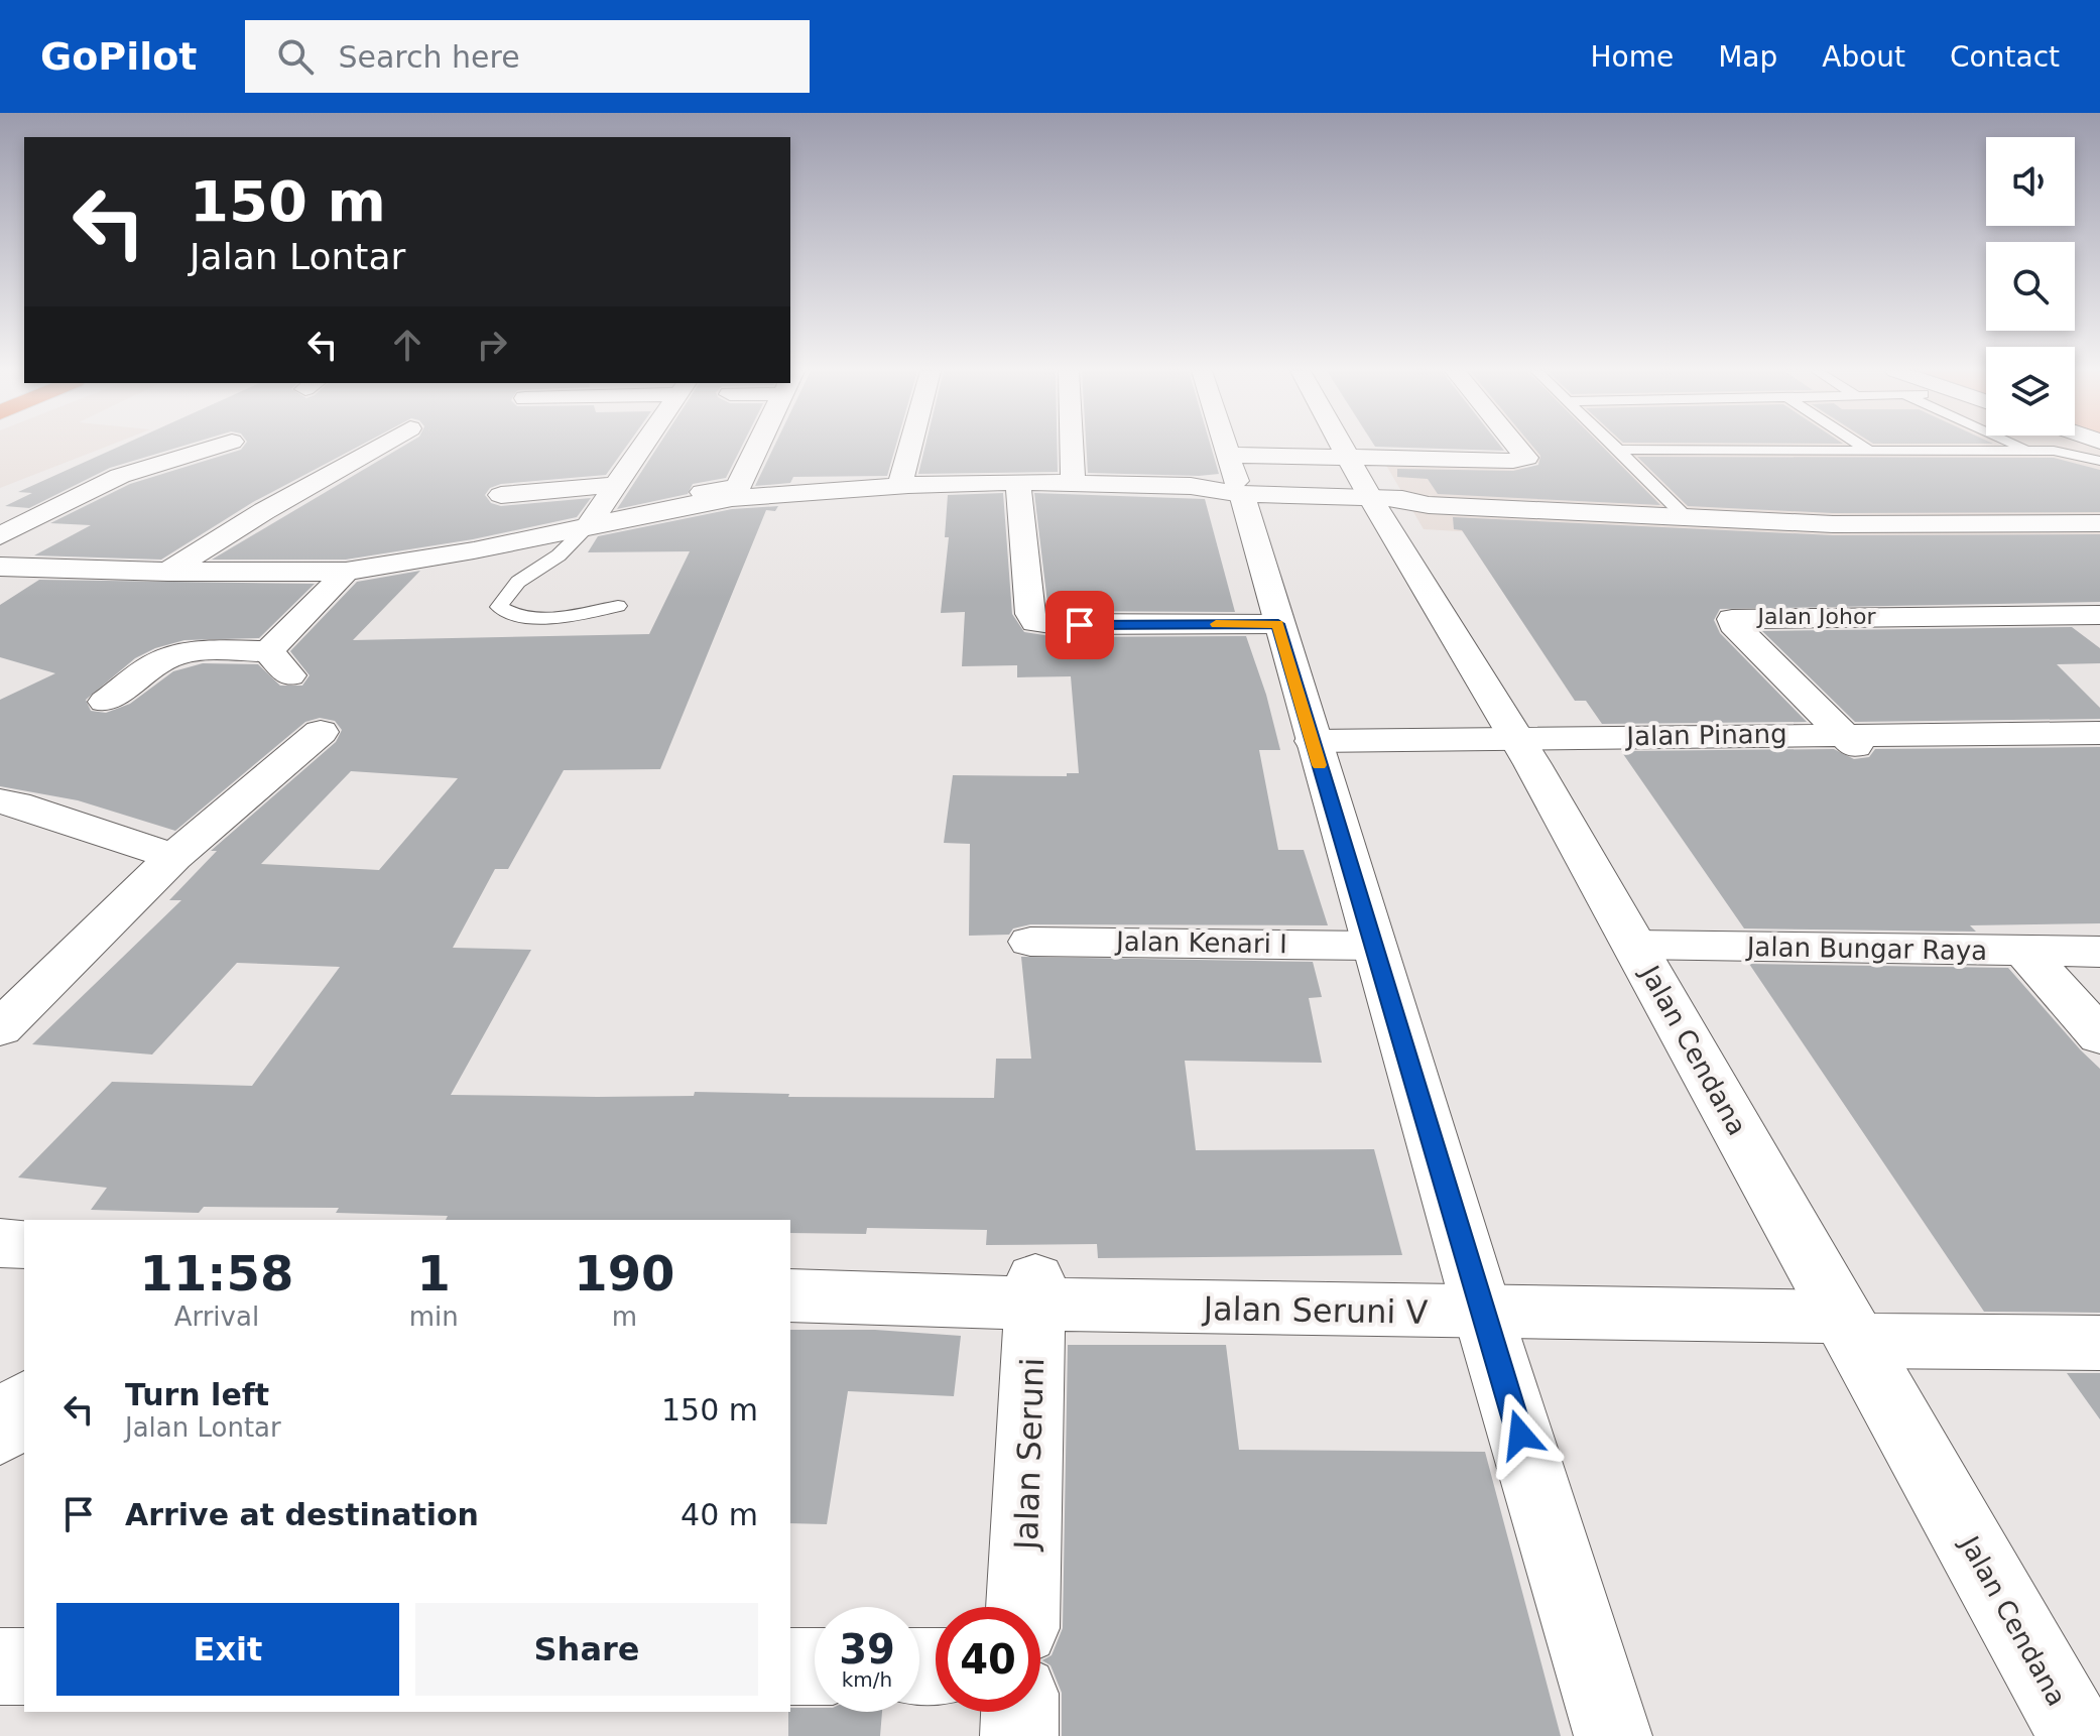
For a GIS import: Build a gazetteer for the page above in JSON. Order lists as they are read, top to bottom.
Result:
{
  "streets": {
    "street": [
      "Jalan Johor",
      "Jalan Pinang",
      "Jalan Kenari I",
      "Jalan Bungar Raya",
      "Jalan Cendana",
      "Jalan Seruni V",
      "Jalan Seruni"
    ]
  },
  "crossings": [
    ["Jalan Johor", "Jalan Pinang"],
    ["Jalan Pinang", "Jalan Cendana"],
    ["Jalan Bungar Raya", "Jalan Cendana"],
    ["Jalan Cendana", "Jalan Seruni V"],
    ["Jalan Seruni V", "Jalan Seruni"]
  ],
  "page": {
    "header": "GoPilot",
    "search": "Search here",
    "nav": [
      "Home",
      "Map",
      "About",
      "Contact"
    ],
    "turn": ["150 m", "Jalan Lontar"],
    "eta": [
      "11:58",
      "Arrival",
      "1",
      "min",
      "190",
      "m"
    ],
    "list": [
      {
        "name": "Turn left",
        "note": "Jalan Lontar",
        "value": "150 m"
      },
      {
        "name": "Arrive at destination",
        "value": "40 m"
      }
    ],
    "buttons": ["Exit", "Share"],
    "speed": "39 km/h",
    "limit": "40"
  }
}
